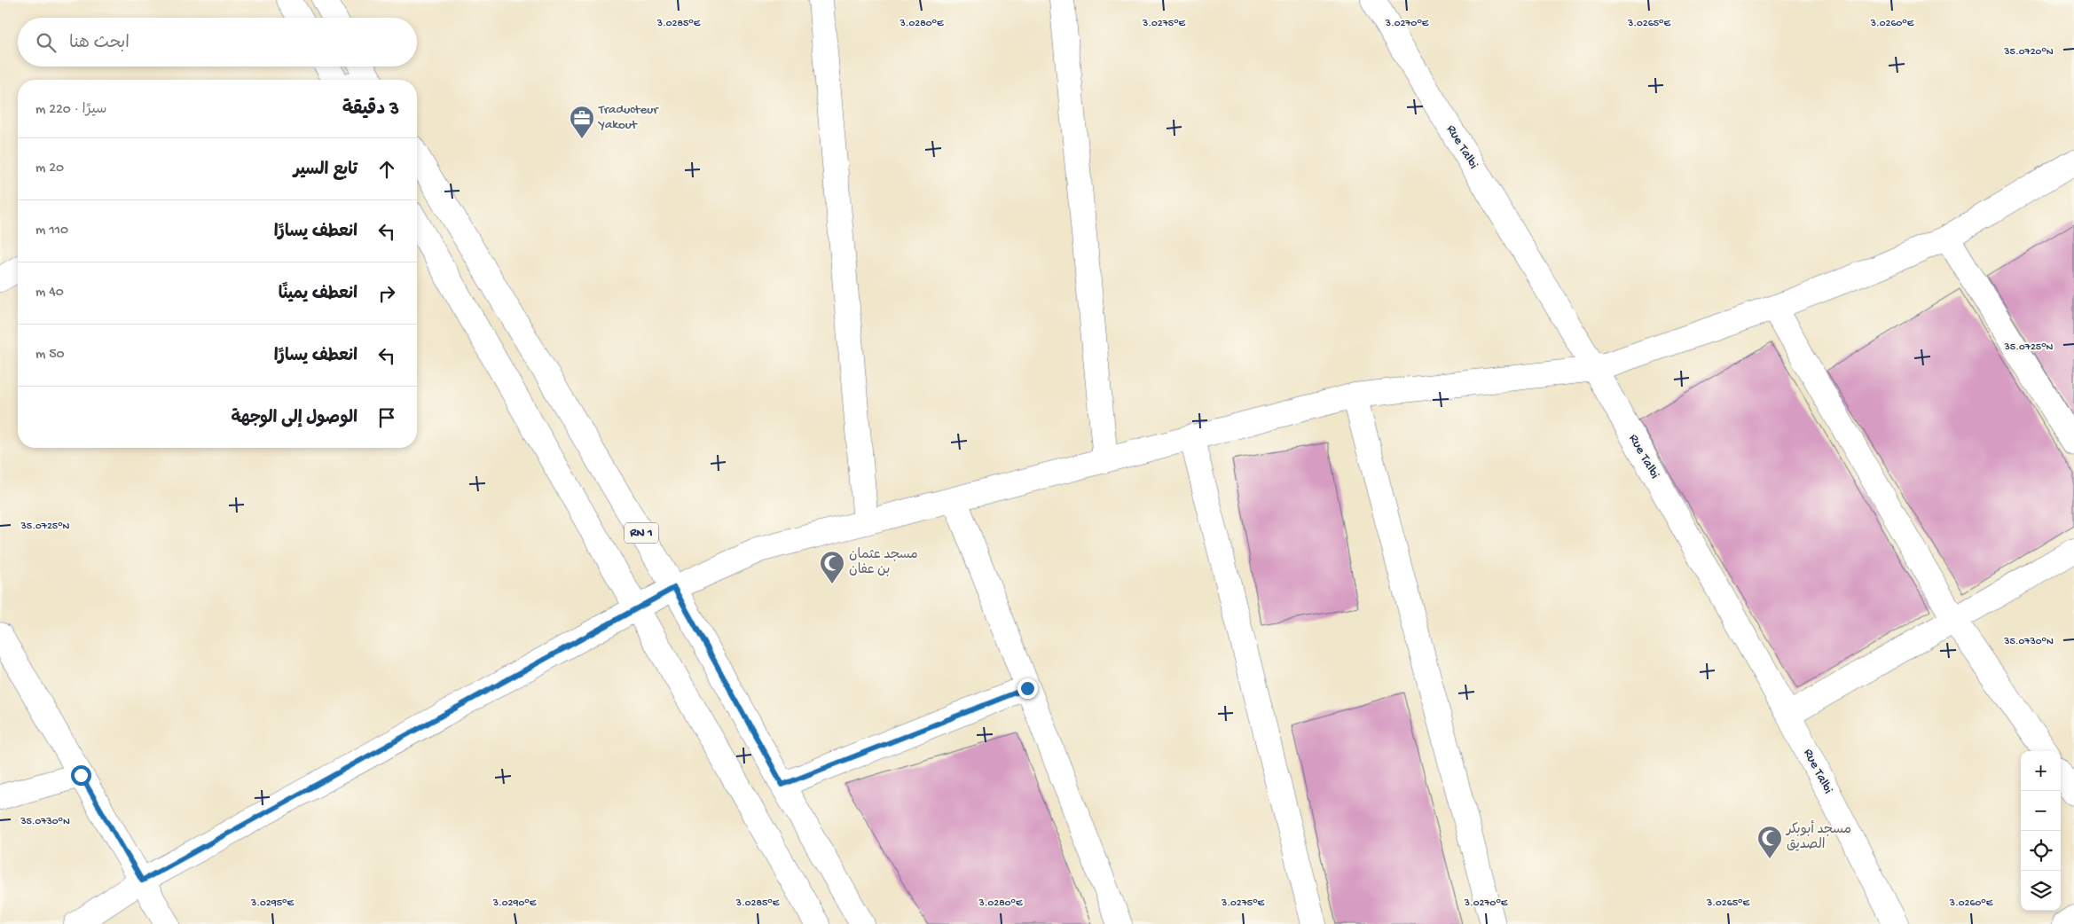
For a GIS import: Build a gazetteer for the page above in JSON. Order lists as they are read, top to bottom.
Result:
{
  "streets": {
    "street": ["Rue Talbi", "RN 1"]
  },
  "places": {
    "office": ["Traducteur Yakout"],
    "mosque": ["مسجد عثمان بن عفان", "مسجد أبوبكر الصديق"]
  },
  "page": {
    "search": "ابحث هنا",
    "heading": ["3 دقيقة", "سيرًا · 220 m"],
    "list": [
      ["تابع السير", "20 m"],
      ["انعطف يسارًا", "110 m"],
      ["انعطف يمينًا", "40 m"],
      ["انعطف يسارًا", "50 m"],
      "الوصول إلى الوجهة"
    ],
    "map_buttons": ["+", "−"]
  },
  "coordinates": [
    "3.0285°E",
    "3.0280°E",
    "3.0275°E",
    "3.0270°E",
    "3.0265°E",
    "3.0260°E",
    "35.0720°N",
    "35.0725°N",
    "35.0730°N",
    "3.0295°E",
    "3.0290°E"
  ]
}
